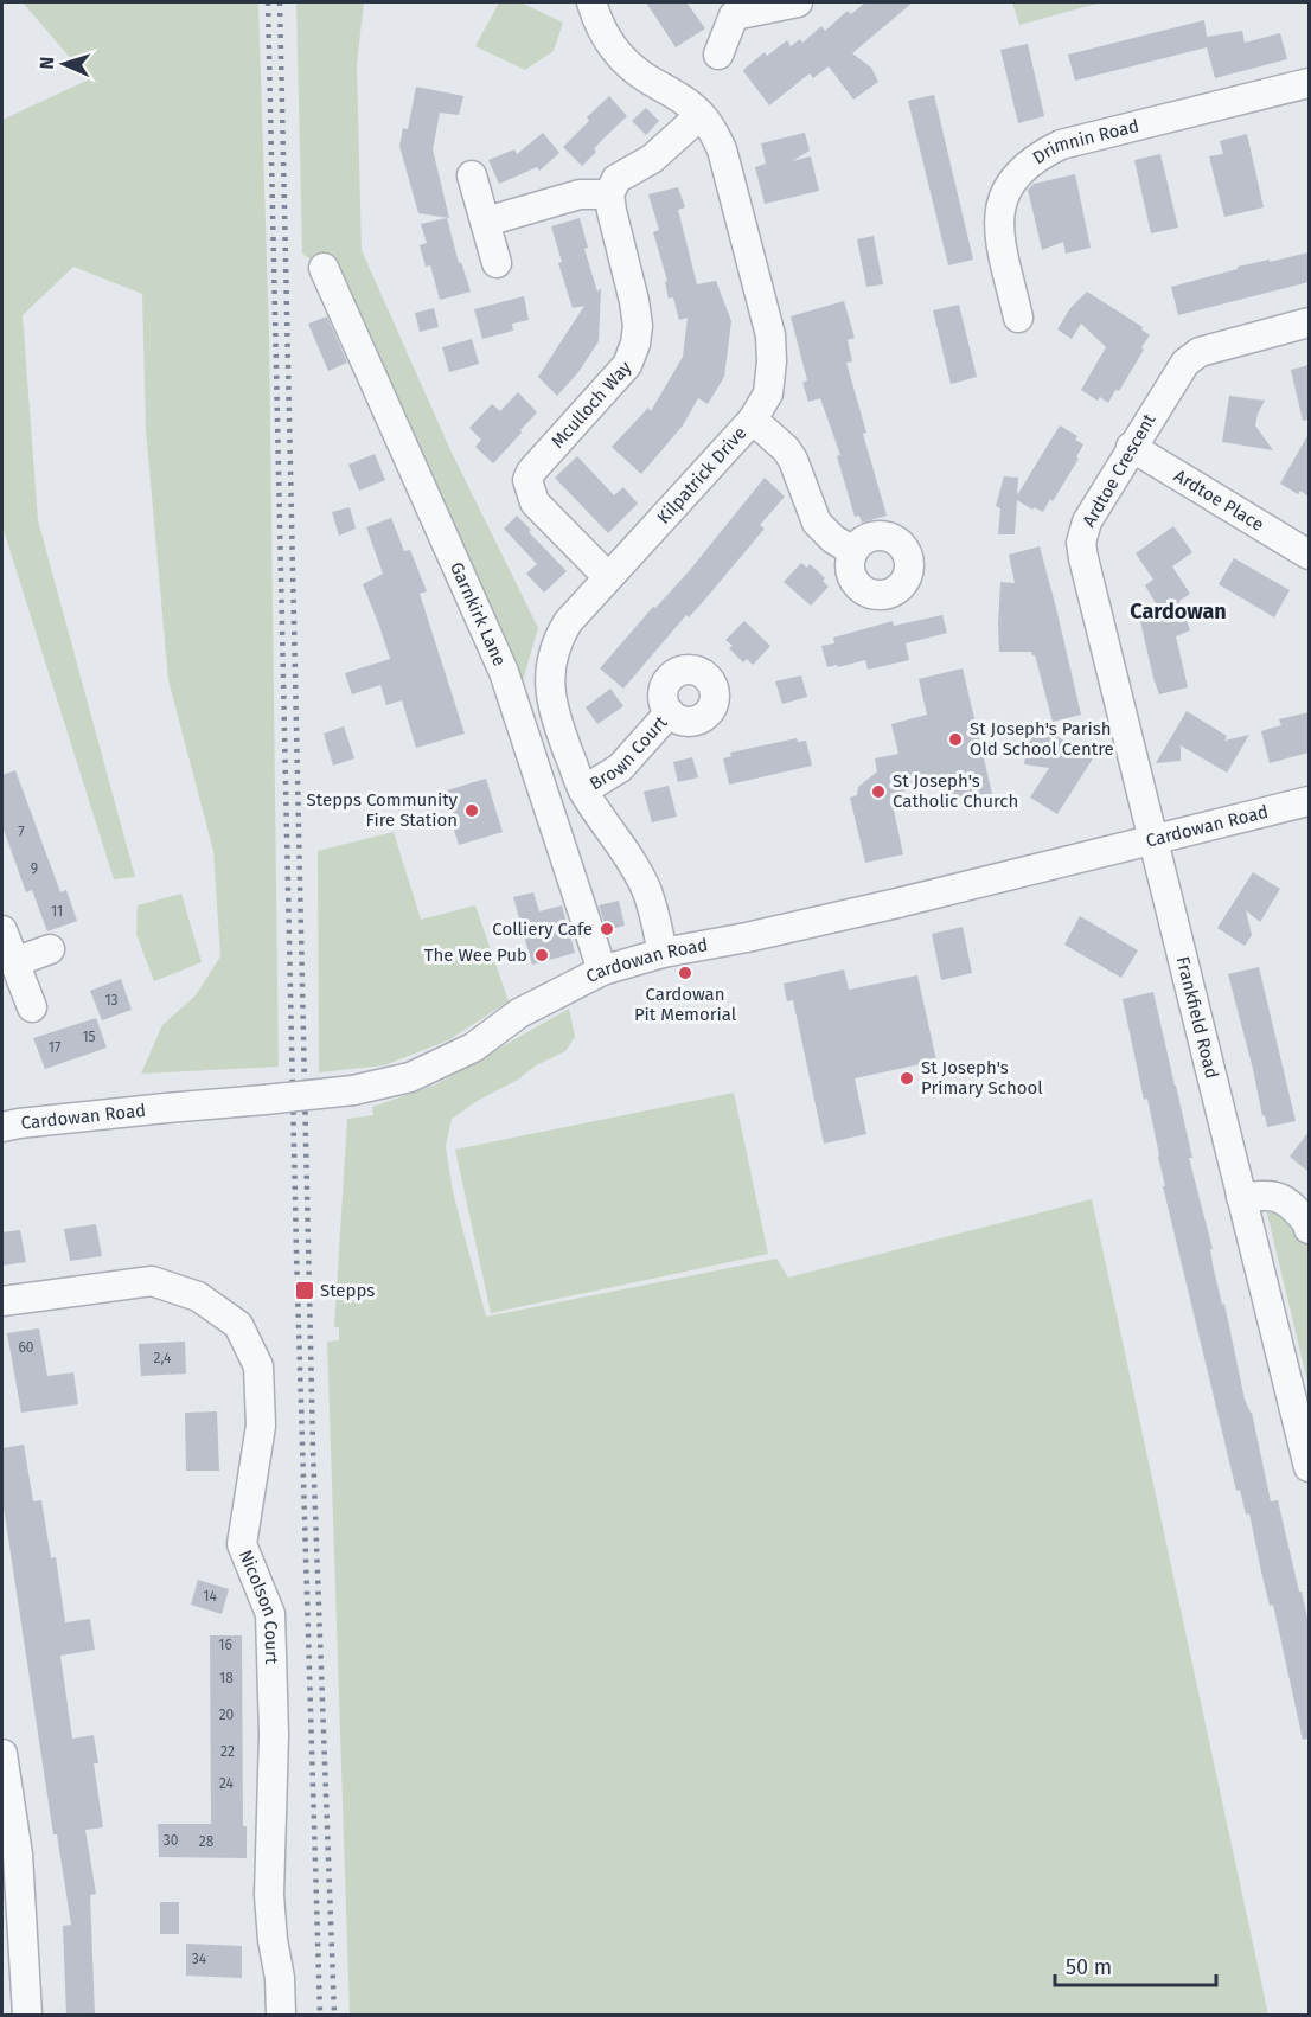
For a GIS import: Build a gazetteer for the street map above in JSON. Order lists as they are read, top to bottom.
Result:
{
  "streets": {
    "street": [
      "Drimnin Road",
      "Mculloch Way",
      "Ardtoe Crescent",
      "Kilpatrick Drive",
      "Ardtoe Place",
      "Garnkirk Lane",
      "Brown Court",
      "Cardowan Road",
      "Frankfield Road",
      "Nicolson Court"
    ]
  },
  "crossings": [
    ["Mculloch Way", "Kilpatrick Drive"],
    ["Ardtoe Crescent", "Ardtoe Place"],
    ["Ardtoe Crescent", "Cardowan Road"],
    ["Ardtoe Crescent", "Frankfield Road"],
    ["Kilpatrick Drive", "Brown Court"],
    ["Kilpatrick Drive", "Cardowan Road"],
    ["Garnkirk Lane", "Cardowan Road"],
    ["Cardowan Road", "Frankfield Road"]
  ],
  "districts": ["Cardowan"],
  "places": {
    "other": [
      "St Joseph's Parish Old School Centre",
      "St Joseph's Catholic Church",
      "Stepps Community Fire Station",
      "Colliery Cafe",
      "The Wee Pub",
      "Cardowan Pit Memorial",
      "St Joseph's Primary School"
    ],
    "transit": ["Stepps"]
  },
  "house_numbers": [
    "7",
    "9",
    "11",
    "13",
    "15",
    "17",
    "60",
    "2,4",
    "14",
    "16",
    "18",
    "20",
    "22",
    "24",
    "30",
    "28",
    "34"
  ],
  "scale_bar": "50 m",
  "north": "left"
}
